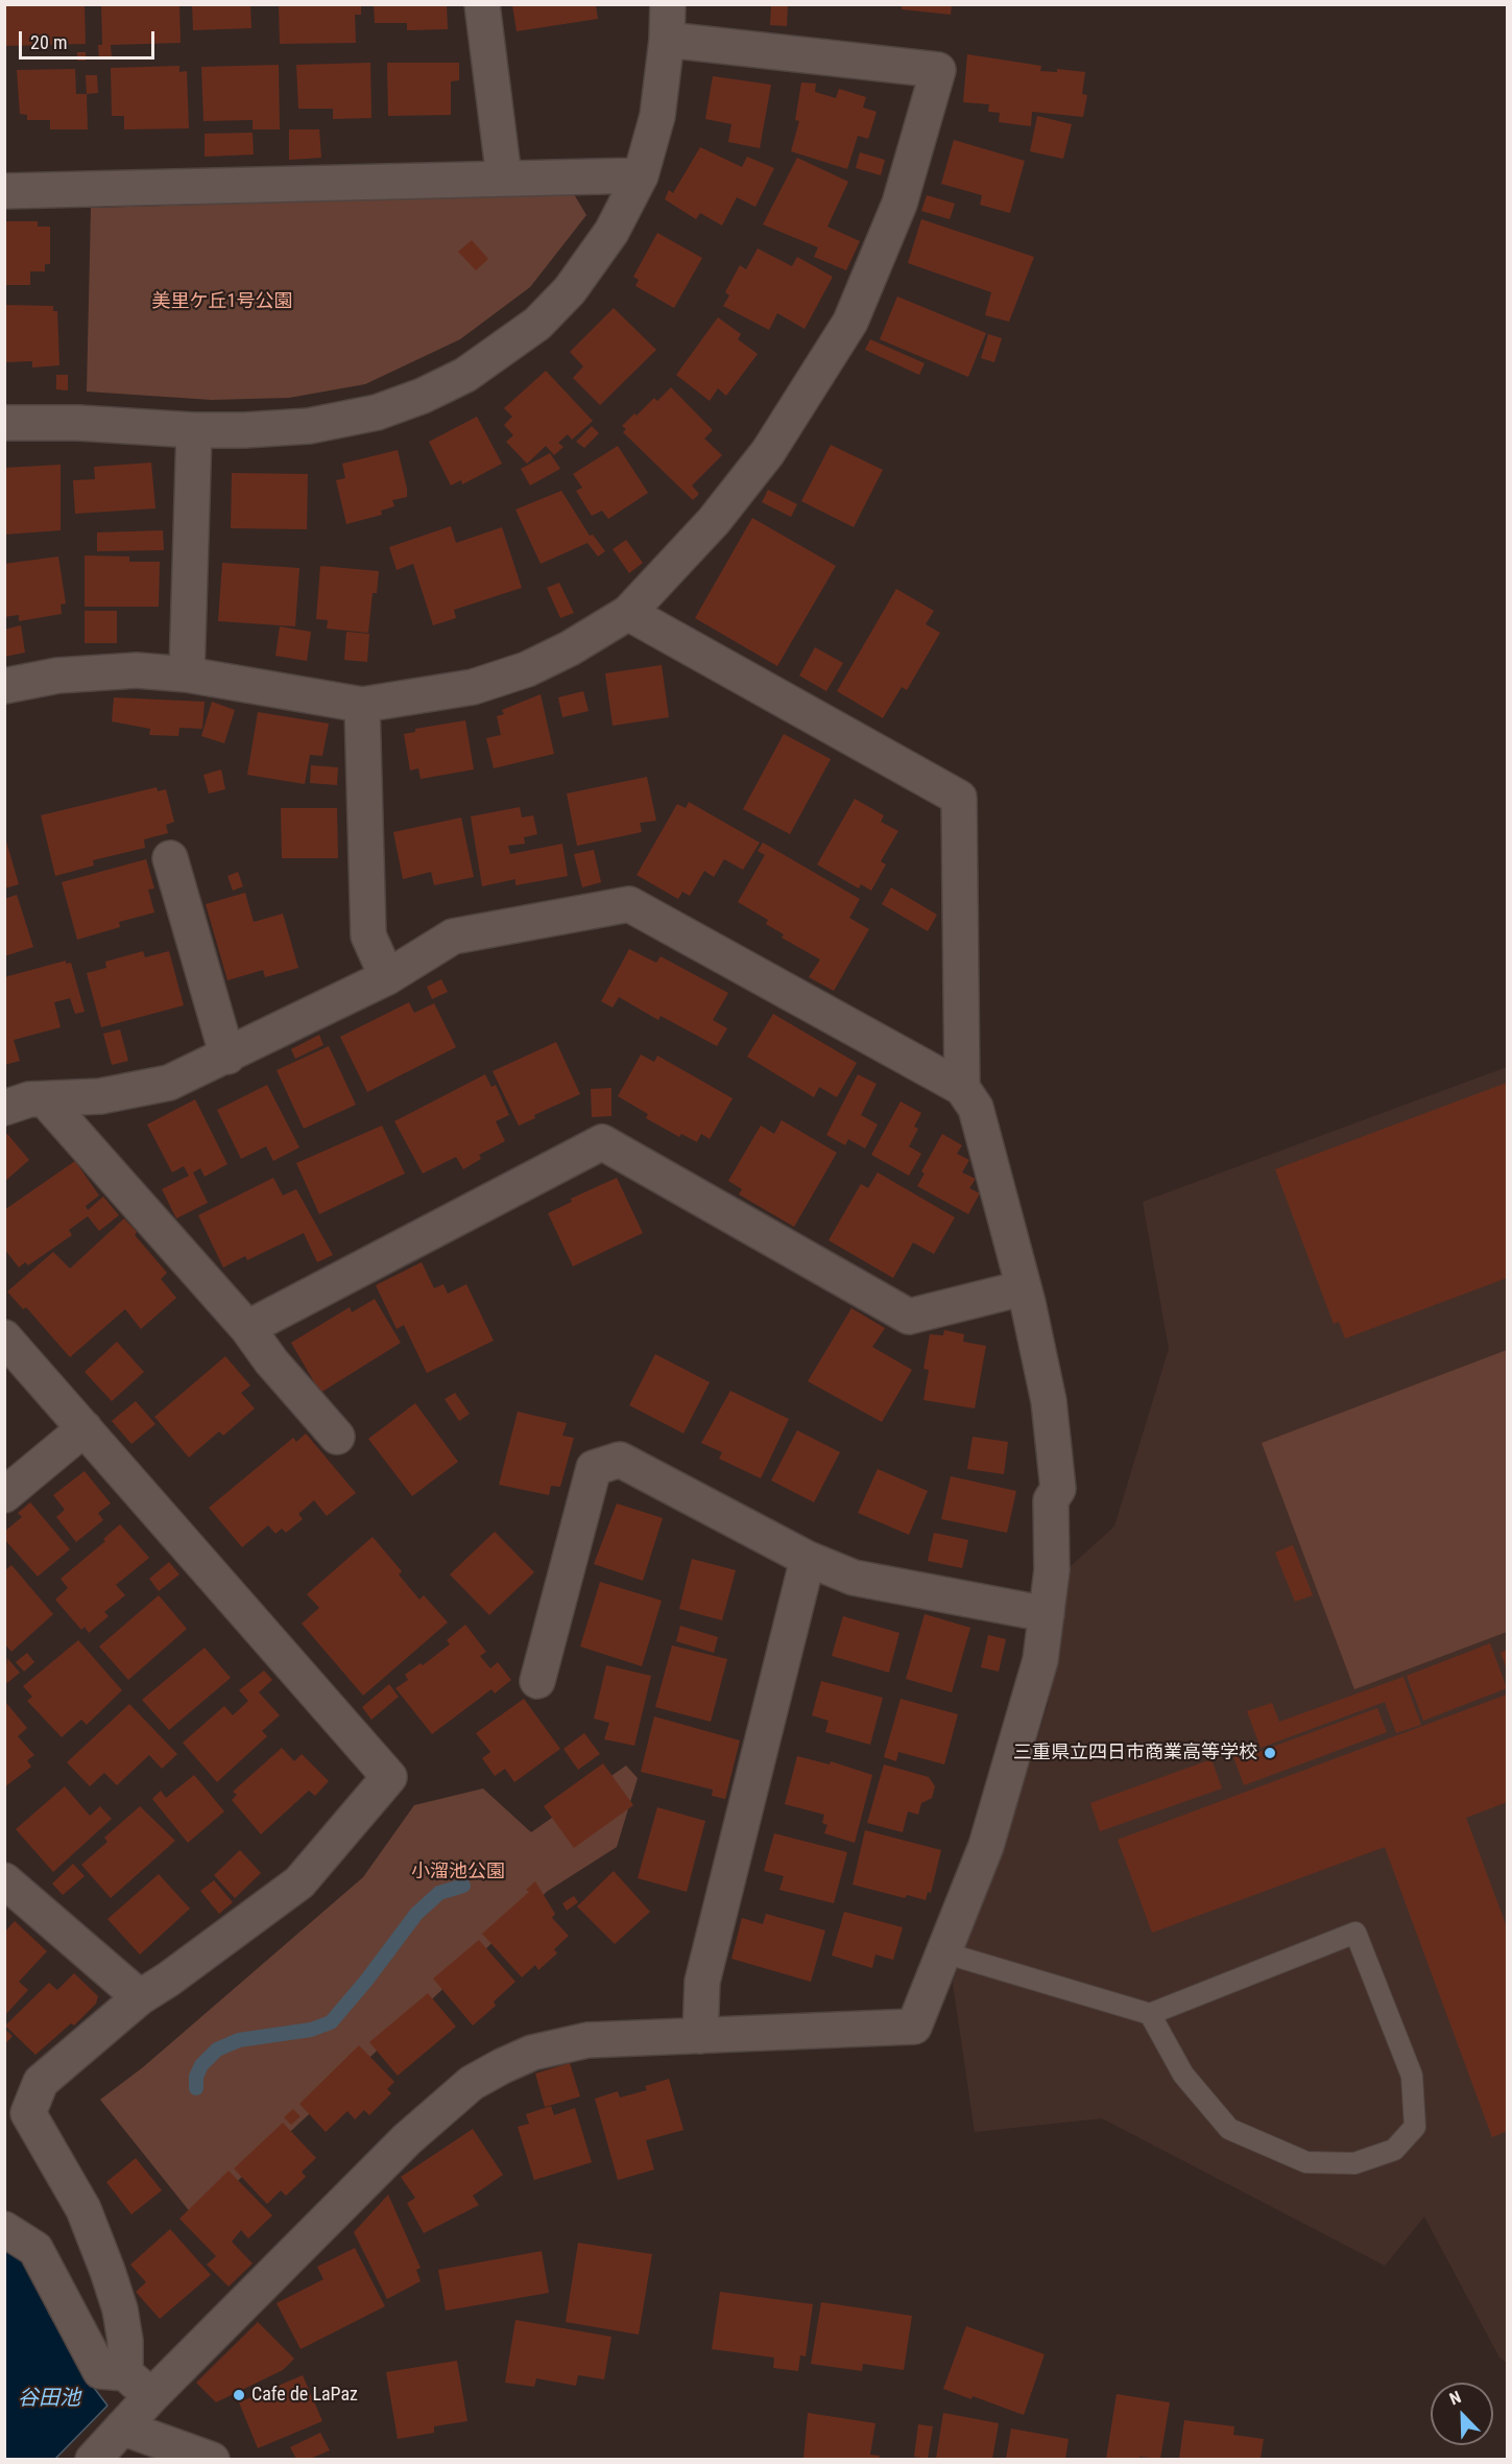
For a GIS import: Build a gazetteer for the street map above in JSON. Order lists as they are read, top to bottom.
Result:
{
  "water": ["谷田池"],
  "parks": ["美里ケ丘1号公園", "小溜池公園"],
  "places": ["三重県立四日市商業高等学校", "Cafe de LaPaz"],
  "scale_bar": "20 m",
  "north": "top left"
}
